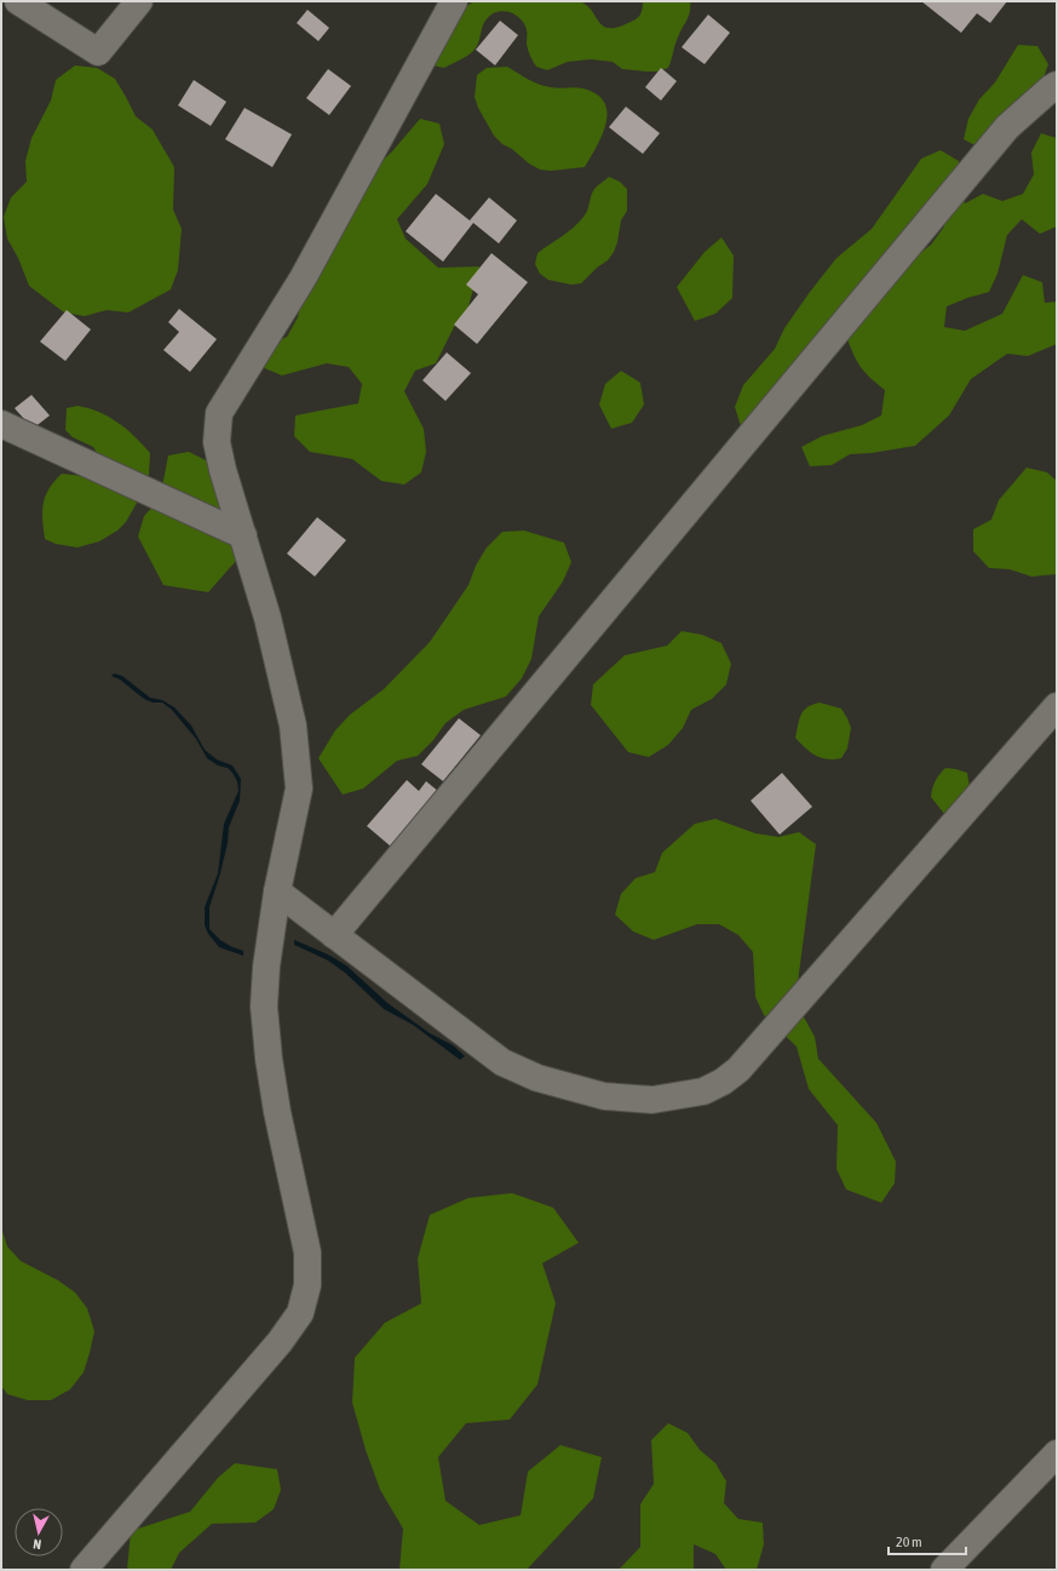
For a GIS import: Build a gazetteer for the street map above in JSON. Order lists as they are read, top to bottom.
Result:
{
  "scale_bar": "20 m",
  "north": "bottom"
}
